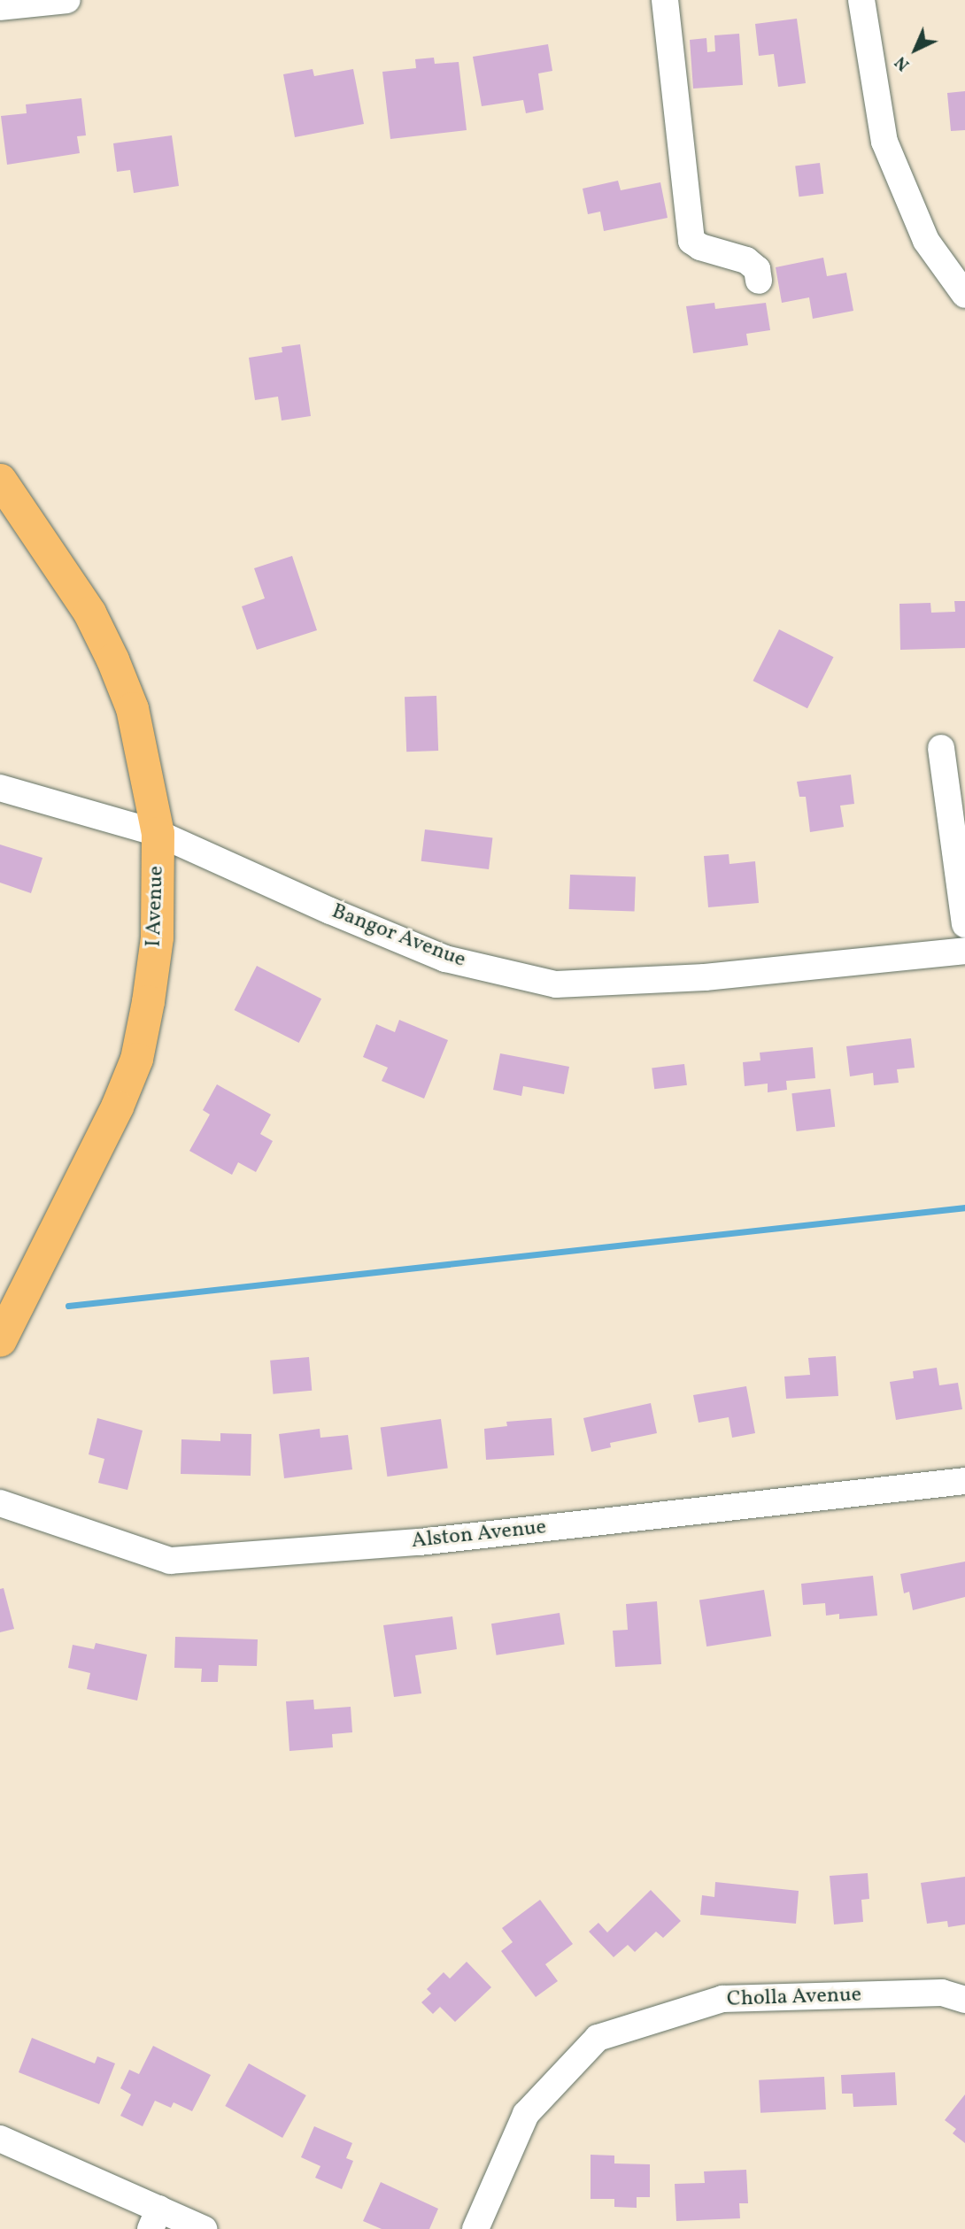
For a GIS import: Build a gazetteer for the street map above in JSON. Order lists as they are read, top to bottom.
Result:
{
  "streets": {
    "main road": ["I Avenue"],
    "street": ["Bangor Avenue", "Alston Avenue", "Cholla Avenue"]
  },
  "crossings": [
    ["I Avenue", "Bangor Avenue"]
  ],
  "north": "bottom left"
}
